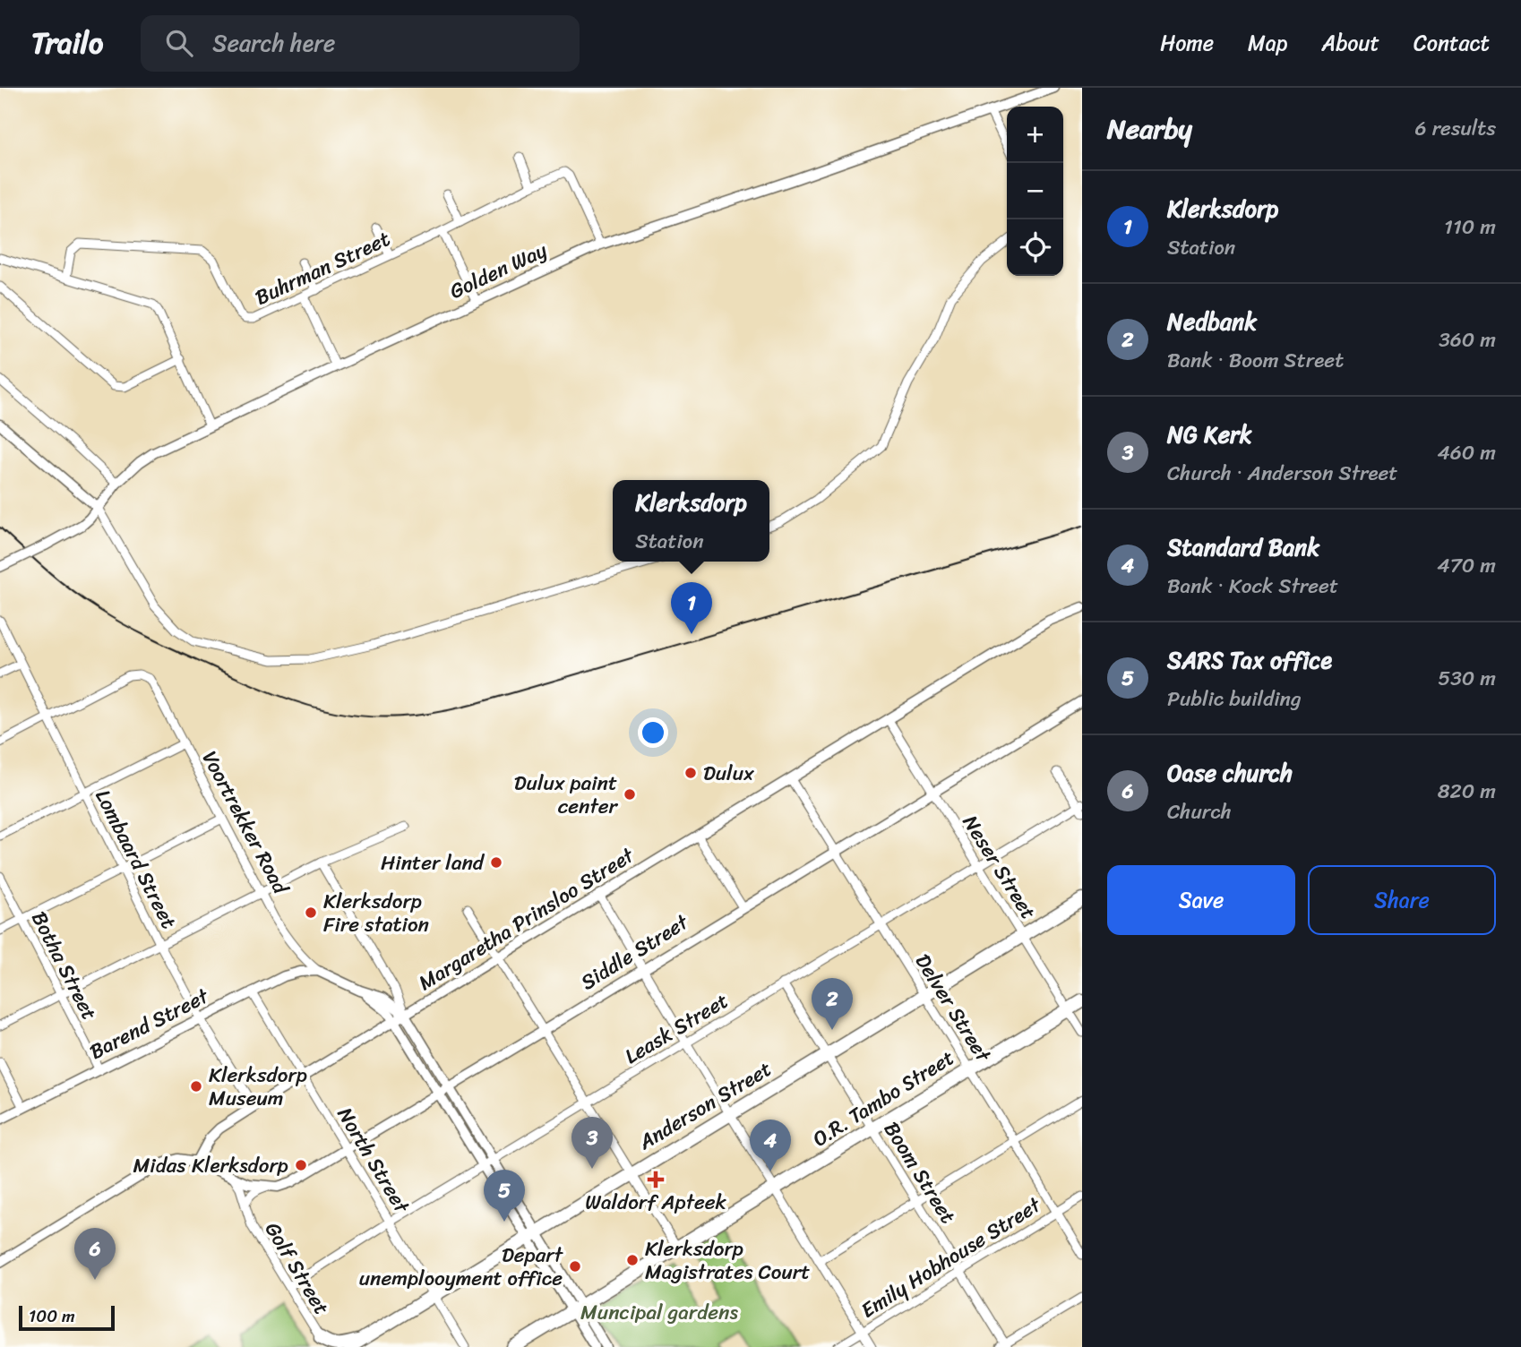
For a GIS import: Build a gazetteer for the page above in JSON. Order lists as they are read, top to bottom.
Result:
{
  "streets": {
    "main road": ["O.R. Tambo Street", "Anderson Street"],
    "street": [
      "Buhrman Street",
      "Golden Way",
      "Voortrekker Road",
      "Lombaard Street",
      "Neser Street",
      "Margaretha Prinsloo Street",
      "Siddle Street",
      "Botha Street",
      "Delver Street",
      "Barend Street",
      "Leask Street",
      "North Street",
      "Boom Street",
      "Emily Hobhouse Street",
      "Golf Street"
    ]
  },
  "crossings": [
    ["Buhrman Street", "Golden Way"],
    ["Voortrekker Road", "Lombaard Street"],
    ["Voortrekker Road", "Margaretha Prinsloo Street"],
    ["Voortrekker Road", "Siddle Street"],
    ["Voortrekker Road", "Barend Street"],
    ["Voortrekker Road", "Leask Street"],
    ["Voortrekker Road", "Anderson Street"],
    ["Lombaard Street", "Margaretha Prinsloo Street"],
    ["Lombaard Street", "Barend Street"],
    ["Neser Street", "Margaretha Prinsloo Street"],
    ["Neser Street", "Siddle Street"],
    ["Neser Street", "Leask Street"],
    ["Neser Street", "O.R. Tambo Street"],
    ["Neser Street", "Anderson Street"],
    ["Margaretha Prinsloo Street", "Siddle Street"],
    ["Margaretha Prinsloo Street", "Delver Street"],
    ["Margaretha Prinsloo Street", "North Street"],
    ["Siddle Street", "Delver Street"],
    ["Siddle Street", "North Street"],
    ["Siddle Street", "Golf Street"],
    ["Botha Street", "Barend Street"],
    ["Delver Street", "Leask Street"],
    ["Delver Street", "O.R. Tambo Street"],
    ["Delver Street", "Anderson Street"],
    ["Delver Street", "Emily Hobhouse Street"],
    ["Barend Street", "North Street"],
    ["Leask Street", "North Street"],
    ["Leask Street", "Boom Street"],
    ["Leask Street", "Golf Street"],
    ["O.R. Tambo Street", "Boom Street"],
    ["Anderson Street", "North Street"],
    ["Anderson Street", "Boom Street"],
    ["Boom Street", "Emily Hobhouse Street"]
  ],
  "parks": ["Muncipal gardens"],
  "places": {
    "other": [
      "Dulux",
      "Dulux paint center",
      "Hinter land",
      "Klerksdorp Fire station",
      "Klerksdorp Museum",
      "Midas Klerksdorp",
      "Klerksdorp Magistrates Court",
      "Depart unemplooyment office"
    ],
    "health": ["Waldorf Apteek"]
  },
  "scale_bar": "100 m",
  "page": {
    "header": "Trailo",
    "search": "Search here",
    "nav": [
      "Home",
      "Map",
      "About",
      "Contact"
    ],
    "heading": ["Nearby", "6 results"],
    "map_buttons": ["+", "−"],
    "list": [
      {
        "mark": "1",
        "name": "Klerksdorp",
        "note": "Station",
        "value": "110 m"
      },
      {
        "mark": "2",
        "name": "Nedbank",
        "note": "Bank · Boom Street",
        "value": "360 m"
      },
      {
        "mark": "3",
        "name": "NG Kerk",
        "note": "Church · Anderson Street",
        "value": "460 m"
      },
      {
        "mark": "4",
        "name": "Standard Bank",
        "note": "Bank · Kock Street",
        "value": "470 m"
      },
      {
        "mark": "5",
        "name": "SARS Tax office",
        "note": "Public building",
        "value": "530 m"
      },
      {
        "mark": "6",
        "name": "Oase church",
        "note": "Church",
        "value": "820 m"
      }
    ],
    "popup": ["Klerksdorp", "Station"],
    "pins": [
      "1",
      "2",
      "3",
      "4",
      "5",
      "6"
    ],
    "buttons": ["Save", "Share"],
    "scale": "100 m"
  }
}
